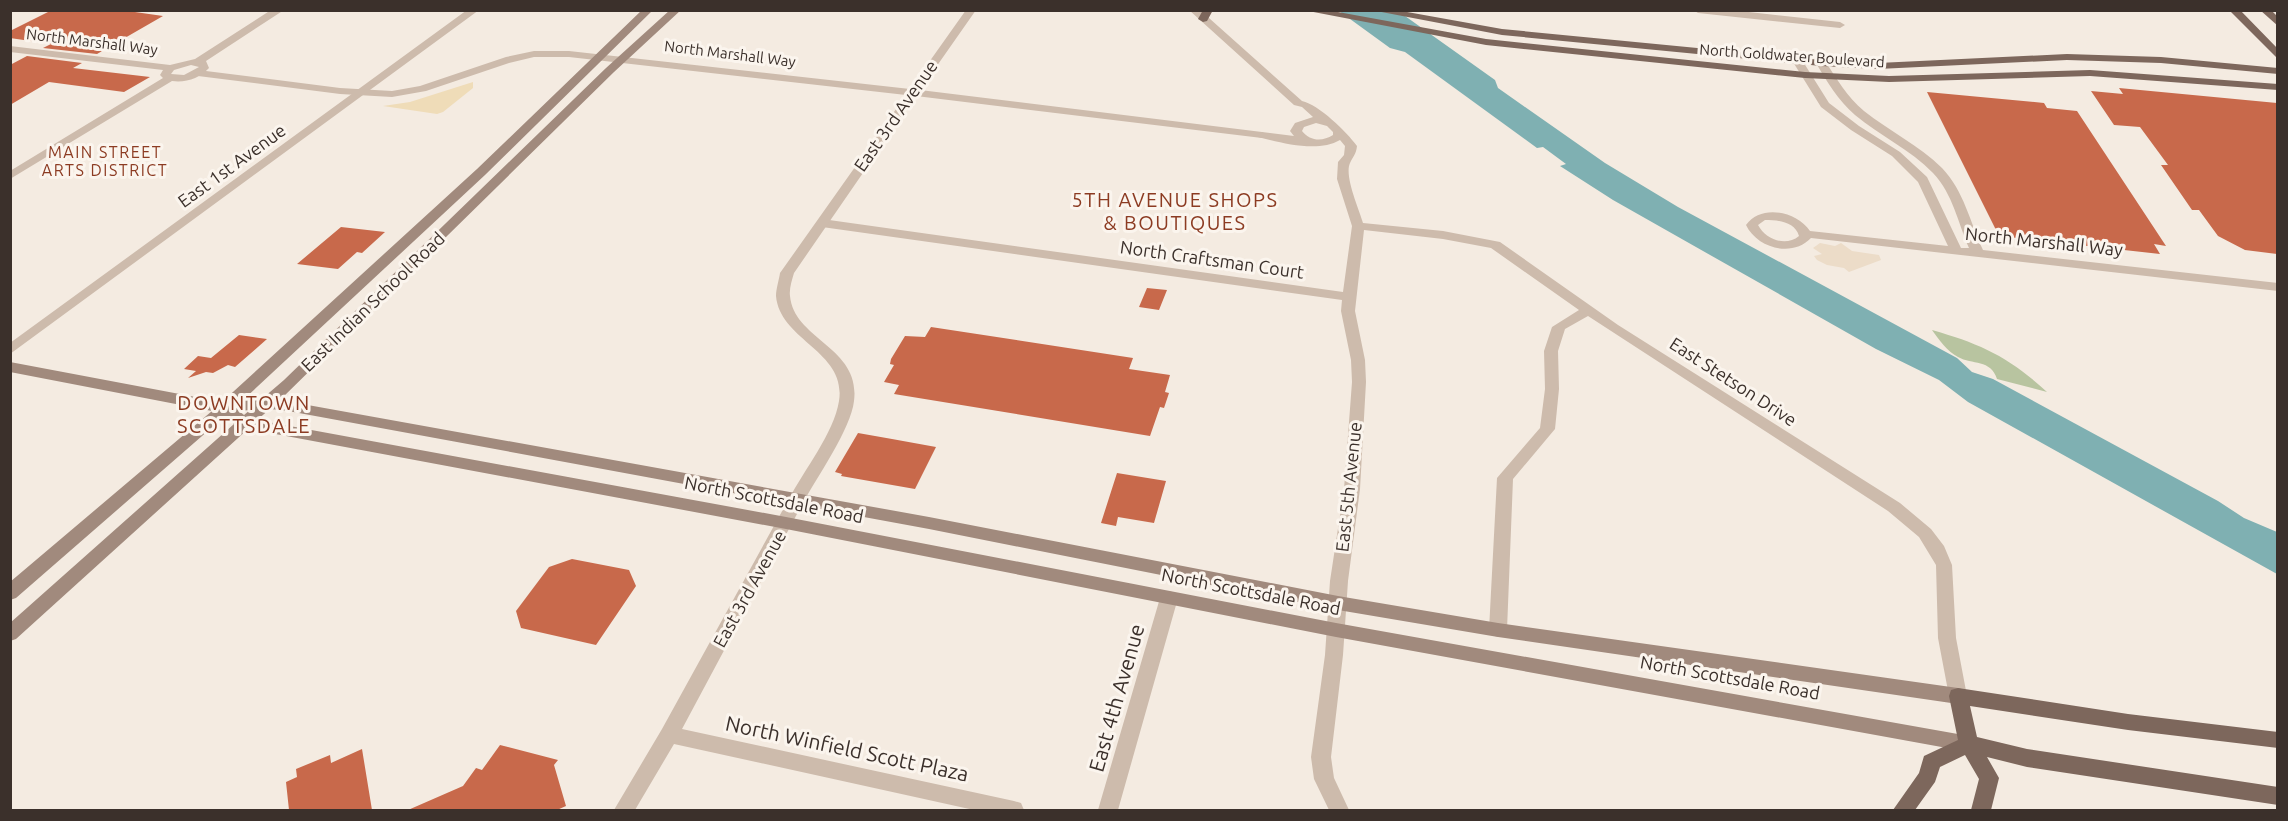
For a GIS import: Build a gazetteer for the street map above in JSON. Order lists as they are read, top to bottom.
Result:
{
  "streets": {
    "main road": ["North Goldwater Boulevard", "East Indian School Road", "North Scottsdale Road"],
    "street": [
      "North Marshall Way",
      "East 3rd Avenue",
      "East 1st Avenue",
      "North Craftsman Court",
      "East Stetson Drive",
      "East 5th Avenue",
      "East 4th Avenue",
      "North Winfield Scott Plaza"
    ]
  },
  "crossings": [
    ["North Marshall Way", "East 3rd Avenue"],
    ["North Marshall Way", "East 1st Avenue"],
    ["North Marshall Way", "East Indian School Road"],
    ["East 3rd Avenue", "North Craftsman Court"],
    ["East 3rd Avenue", "North Scottsdale Road"],
    ["East 3rd Avenue", "North Winfield Scott Plaza"],
    ["North Craftsman Court", "East 5th Avenue"],
    ["East Indian School Road", "North Scottsdale Road"],
    ["East Stetson Drive", "East 5th Avenue"],
    ["East Stetson Drive", "North Scottsdale Road"],
    ["East 5th Avenue", "North Scottsdale Road"],
    ["North Scottsdale Road", "East 4th Avenue"]
  ],
  "districts": ["MAIN STREET ARTS DISTRICT", "5TH AVENUE SHOPS & BOUTIQUES", "DOWNTOWN SCOTTSDALE"]
}
